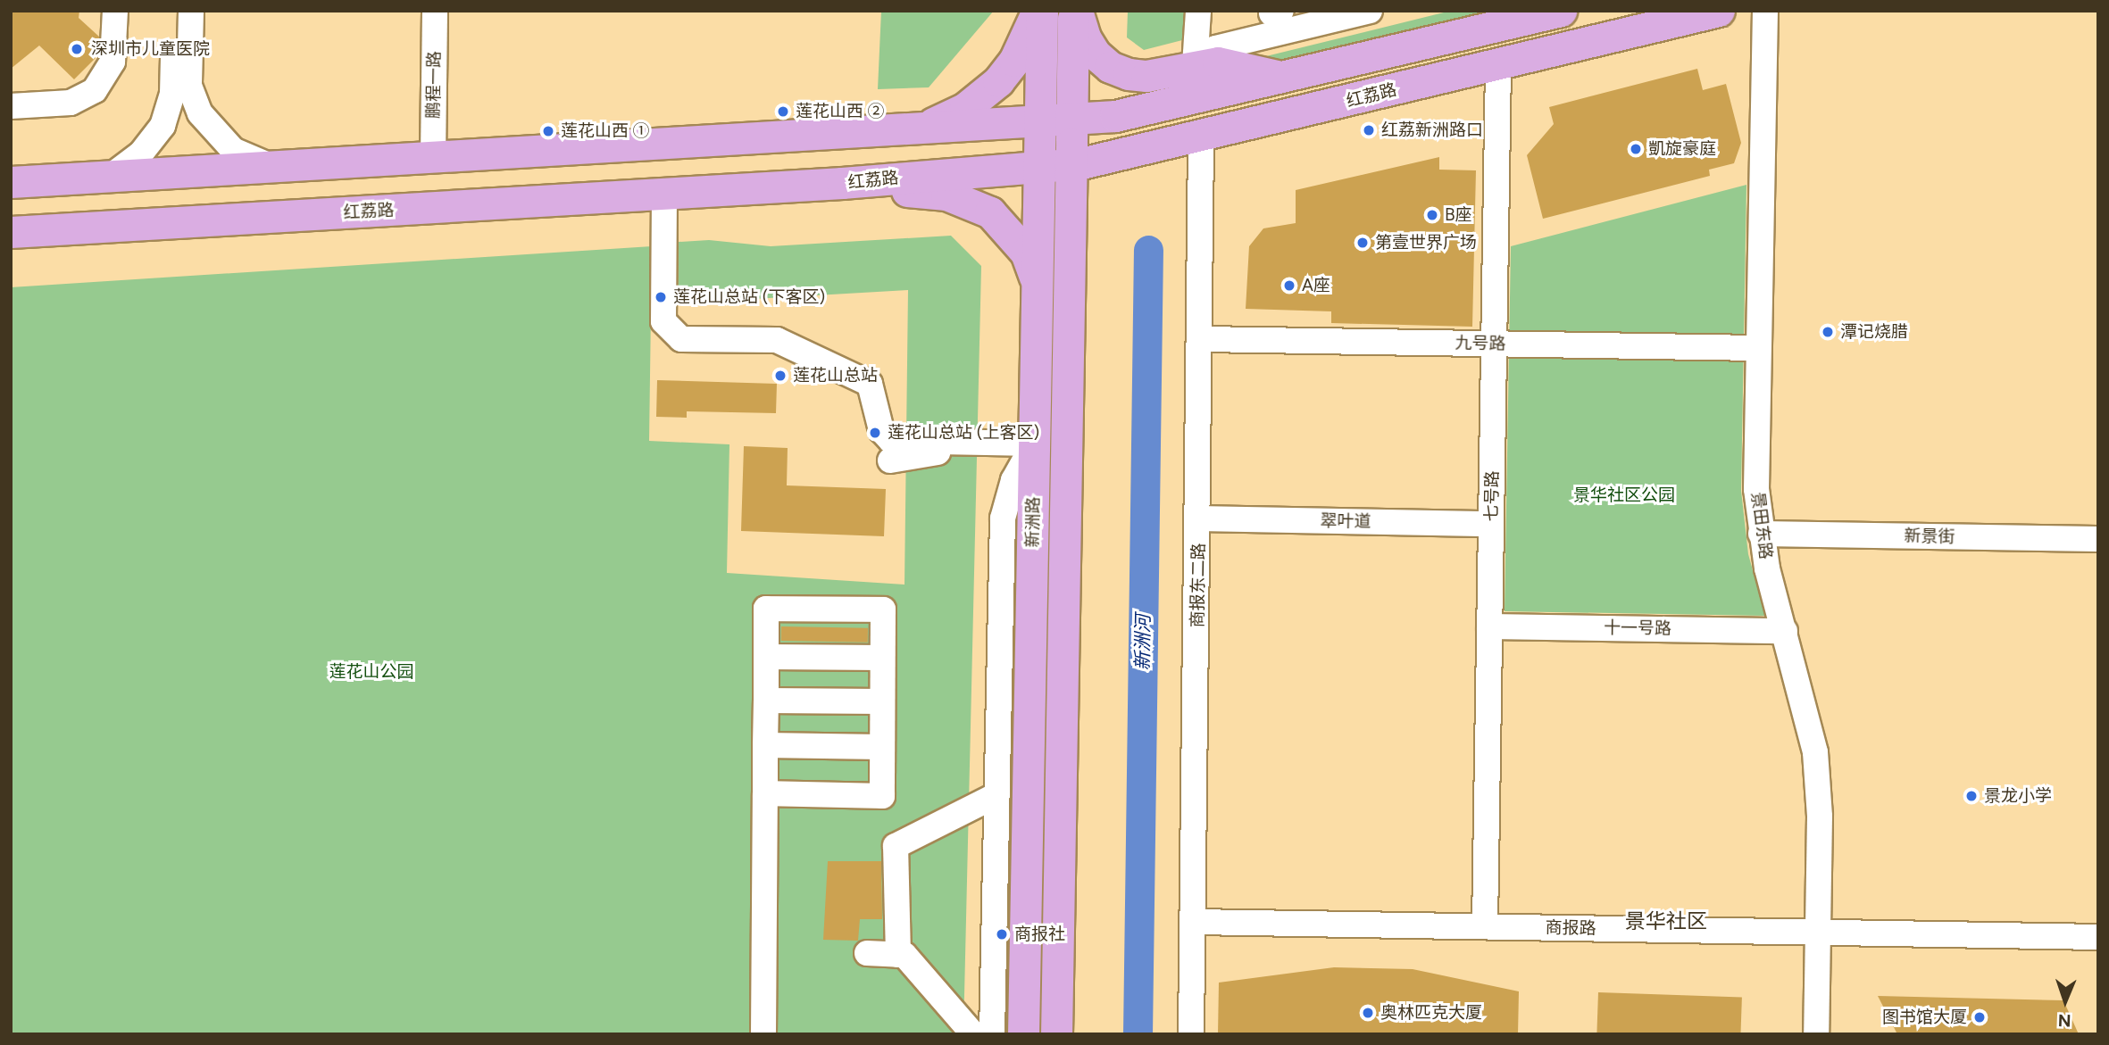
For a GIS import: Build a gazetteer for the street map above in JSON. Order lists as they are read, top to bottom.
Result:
{
  "streets": {
    "main road": ["红荔路", "新洲路"],
    "street": [
      "鹏程一路",
      "九号路",
      "七号路",
      "翠叶道",
      "景田东路",
      "新景街",
      "商报东二路",
      "十一号路",
      "商报路"
    ]
  },
  "crossings": [
    ["红荔路", "七号路"],
    ["红荔路", "新洲路"],
    ["红荔路", "商报东二路"],
    ["九号路", "七号路"],
    ["九号路", "景田东路"],
    ["九号路", "商报东二路"],
    ["七号路", "翠叶道"],
    ["七号路", "十一号路"],
    ["七号路", "商报路"],
    ["翠叶道", "商报东二路"],
    ["景田东路", "新景街"],
    ["景田东路", "十一号路"],
    ["景田东路", "商报路"],
    ["商报东二路", "商报路"]
  ],
  "districts": ["景华社区"],
  "water": ["新洲河"],
  "parks": ["景华社区公园", "莲花山公园"],
  "places": [
    "深圳市儿童医院",
    "莲花山西 ②",
    "红荔新洲路口",
    "莲花山西 ①",
    "凱旋豪庭",
    "B座",
    "第壹世界广场",
    "A座",
    "莲花山总站 (下客区)",
    "潭记烧腊",
    "莲花山总站",
    "莲花山总站 (上客区)",
    "景龙小学",
    "商报社",
    "奥林匹克大厦",
    "图书馆大厦"
  ],
  "north": "bottom"
}
